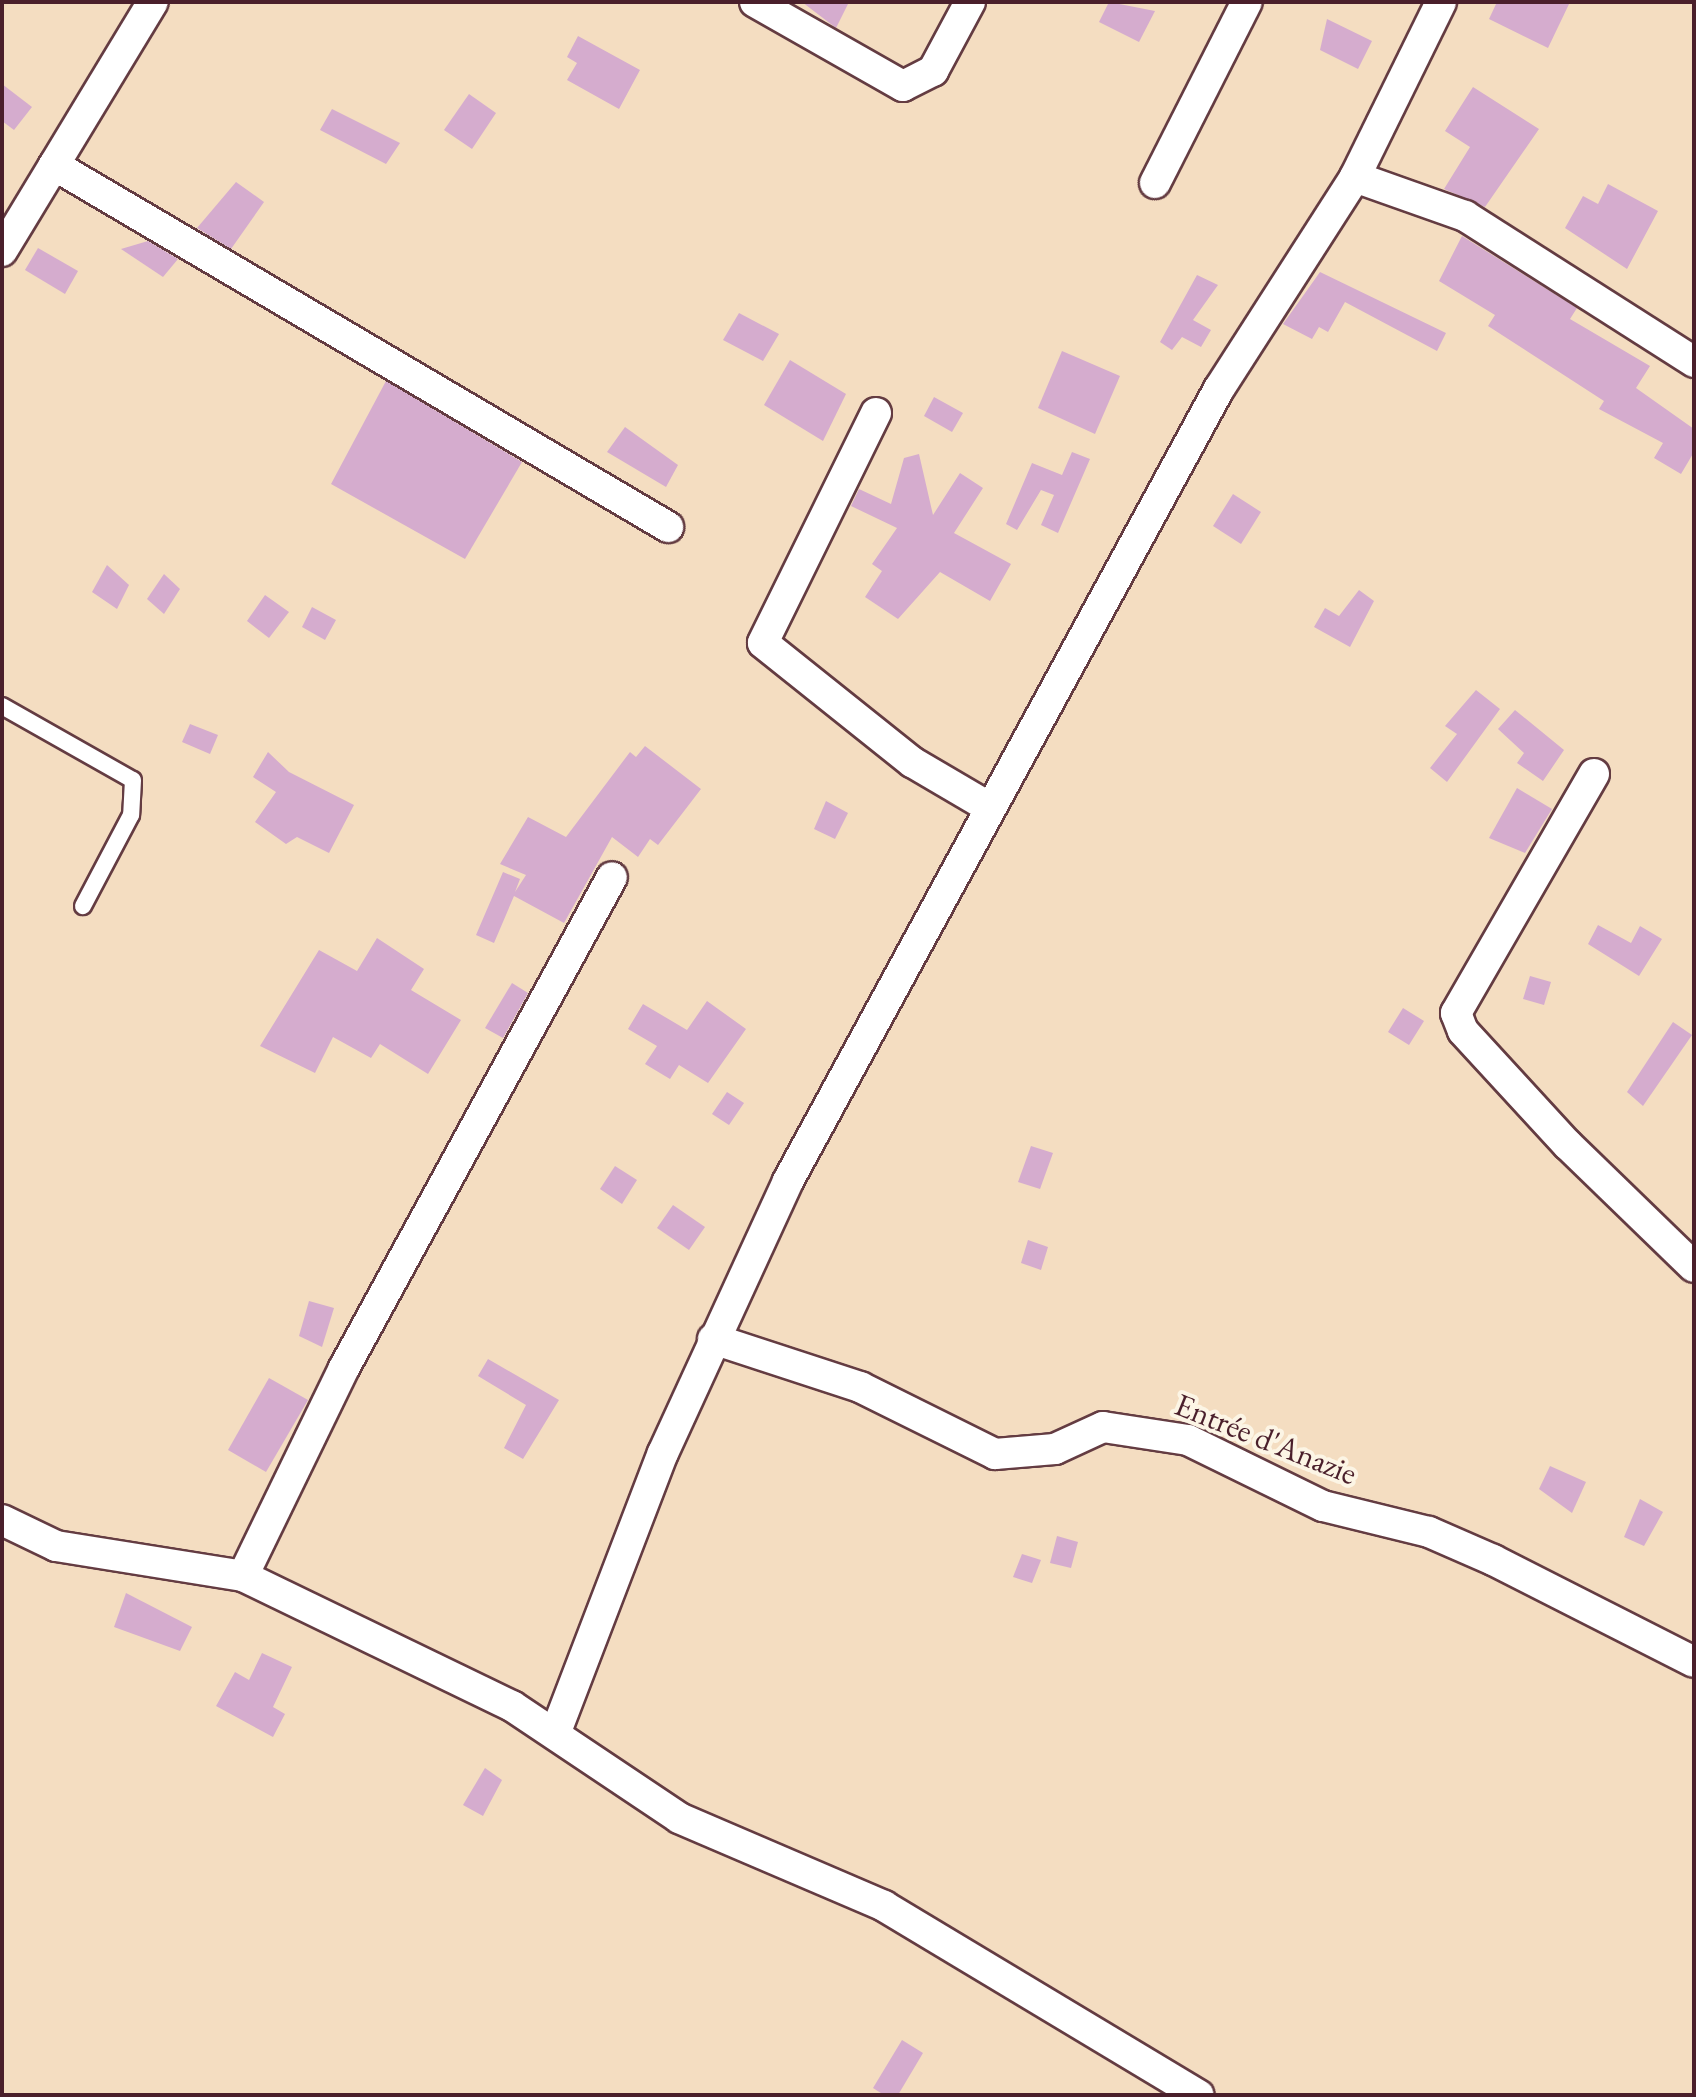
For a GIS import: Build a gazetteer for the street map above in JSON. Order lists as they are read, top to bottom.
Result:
{
  "streets": {
    "street": ["Entrée d'Anazie"]
  }
}
